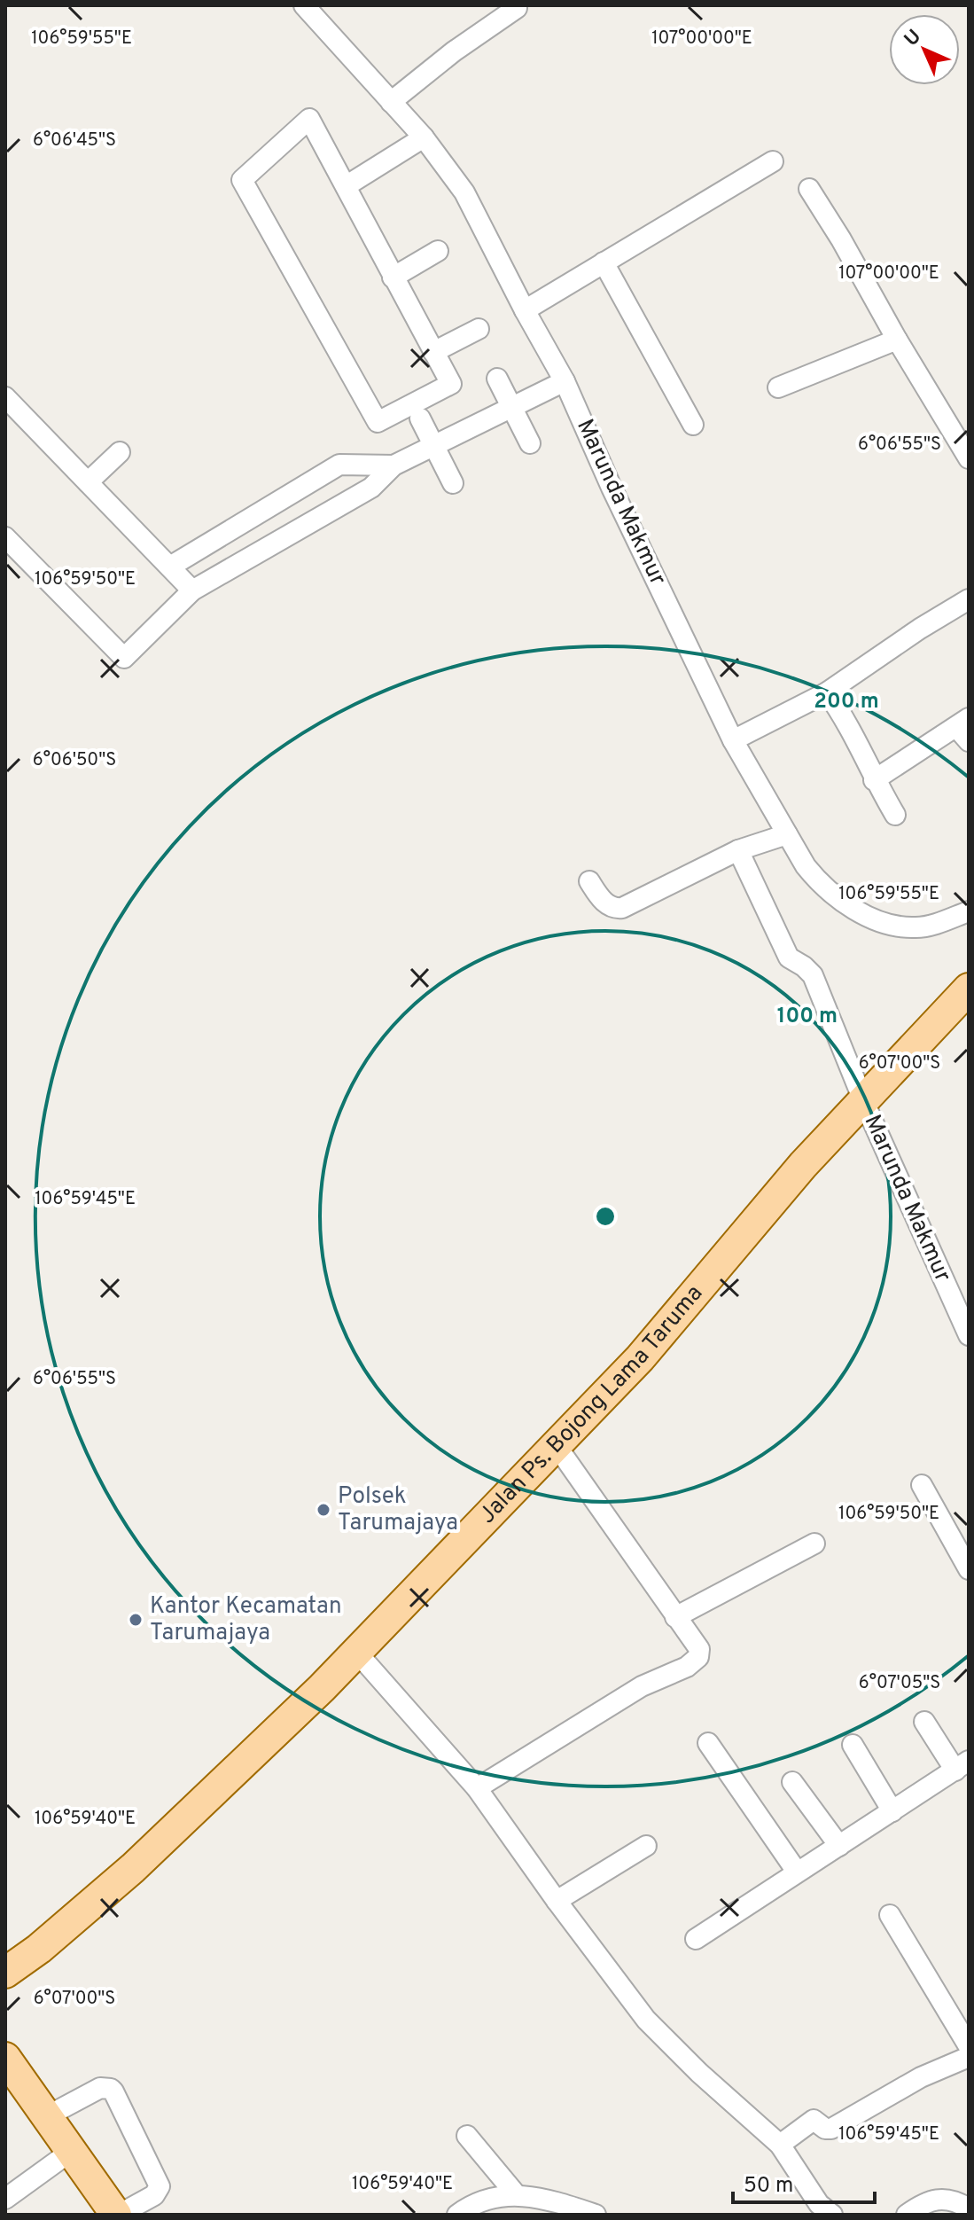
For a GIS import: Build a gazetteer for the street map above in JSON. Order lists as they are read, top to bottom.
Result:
{
  "streets": {
    "main road": ["Jalan Ps. Bojong Lama Taruma"],
    "street": ["Marunda Makmur"]
  },
  "crossings": [
    ["Marunda Makmur", "Jalan Ps. Bojong Lama Taruma"]
  ],
  "places": ["Polsek Tarumajaya", "Kantor Kecamatan Tarumajaya"],
  "scale_bar": "50 m",
  "north": "top left",
  "coordinates": [
    "106°59'55\"E",
    "107°00'00\"E",
    "6°06'45\"S",
    "6°06'55\"S",
    "106°59'50\"E",
    "6°06'50\"S",
    "6°07'00\"S",
    "106°59'45\"E",
    "6°07'05\"S",
    "106°59'40\"E"
  ],
  "rings": ["200 m", "100 m"]
}
